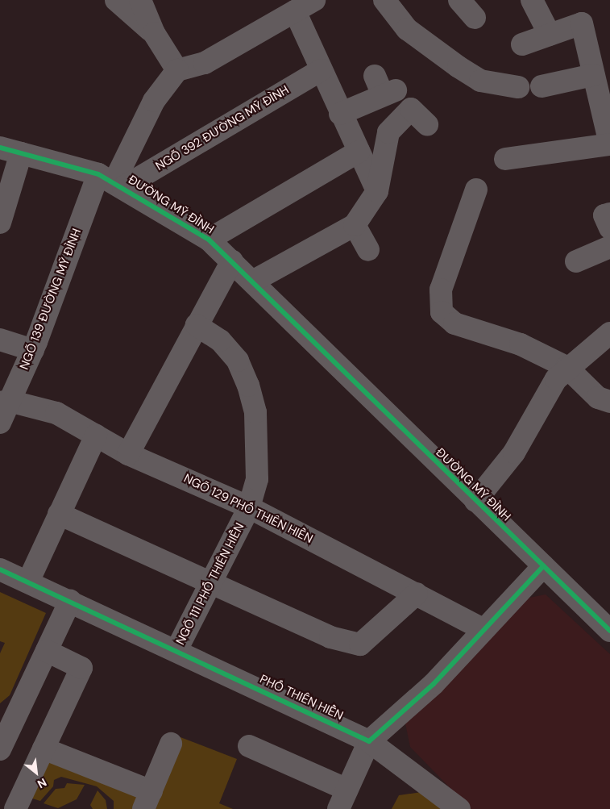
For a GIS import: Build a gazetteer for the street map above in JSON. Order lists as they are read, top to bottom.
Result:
{
  "streets": {
    "street": [
      "NGÕ 392 ĐƯỜNG MỸ ĐÌNH",
      "ĐƯỜNG MỸ ĐÌNH",
      "NGÕ 139 ĐƯỜNG MỸ ĐÌNH",
      "NGÕ 129 PHỐ THIÊN HIỀN",
      "NGÕ 111 PHỐ THIÊN HIỀN",
      "PHỐ THIÊN HIỀN"
    ]
  },
  "crossings": [
    ["NGÕ 392 ĐƯỜNG MỸ ĐÌNH", "ĐƯỜNG MỸ ĐÌNH"],
    ["NGÕ 392 ĐƯỜNG MỸ ĐÌNH", "NGÕ 139 ĐƯỜNG MỸ ĐÌNH"],
    ["ĐƯỜNG MỸ ĐÌNH", "NGÕ 139 ĐƯỜNG MỸ ĐÌNH"],
    ["NGÕ 139 ĐƯỜNG MỸ ĐÌNH", "NGÕ 129 PHỐ THIÊN HIỀN"],
    ["NGÕ 129 PHỐ THIÊN HIỀN", "NGÕ 111 PHỐ THIÊN HIỀN"],
    ["NGÕ 111 PHỐ THIÊN HIỀN", "PHỐ THIÊN HIỀN"]
  ],
  "north": "bottom right"
}
